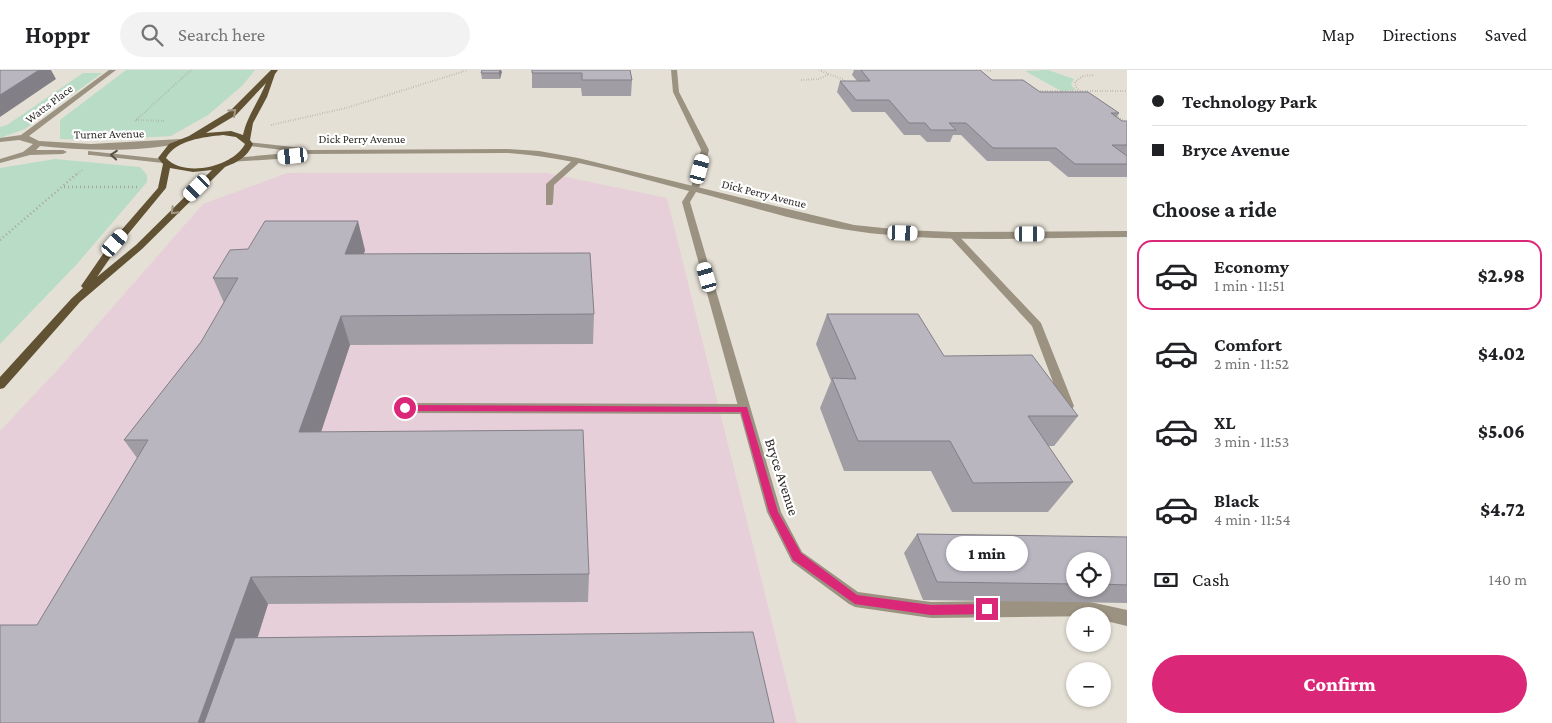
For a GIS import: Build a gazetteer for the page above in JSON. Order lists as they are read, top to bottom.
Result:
{
  "streets": {
    "street": [
      "Watts Place",
      "Turner Avenue",
      "Dick Perry Avenue",
      "Bryce Avenue"
    ]
  },
  "crossings": [
    ["Watts Place", "Turner Avenue"],
    ["Dick Perry Avenue", "Bryce Avenue"]
  ],
  "page": {
    "header": "Hoppr",
    "search": "Search here",
    "nav": ["Map", "Directions", "Saved"],
    "banner": ["Technology Park", "Bryce Avenue"],
    "heading": "Choose a ride",
    "list": [
      {
        "name": "Economy",
        "note": "1 min · 11:51",
        "value": "$2.98"
      },
      {
        "name": "Comfort",
        "note": "2 min · 11:52",
        "value": "$4.02"
      },
      {
        "name": "XL",
        "note": "3 min · 11:53",
        "value": "$5.06"
      },
      {
        "name": "Black",
        "note": "4 min · 11:54",
        "value": "$4.72"
      }
    ],
    "bubble": "1 min",
    "map_buttons": ["+", "−"],
    "pay": ["Cash", "140 m"],
    "buttons": "Confirm"
  }
}
